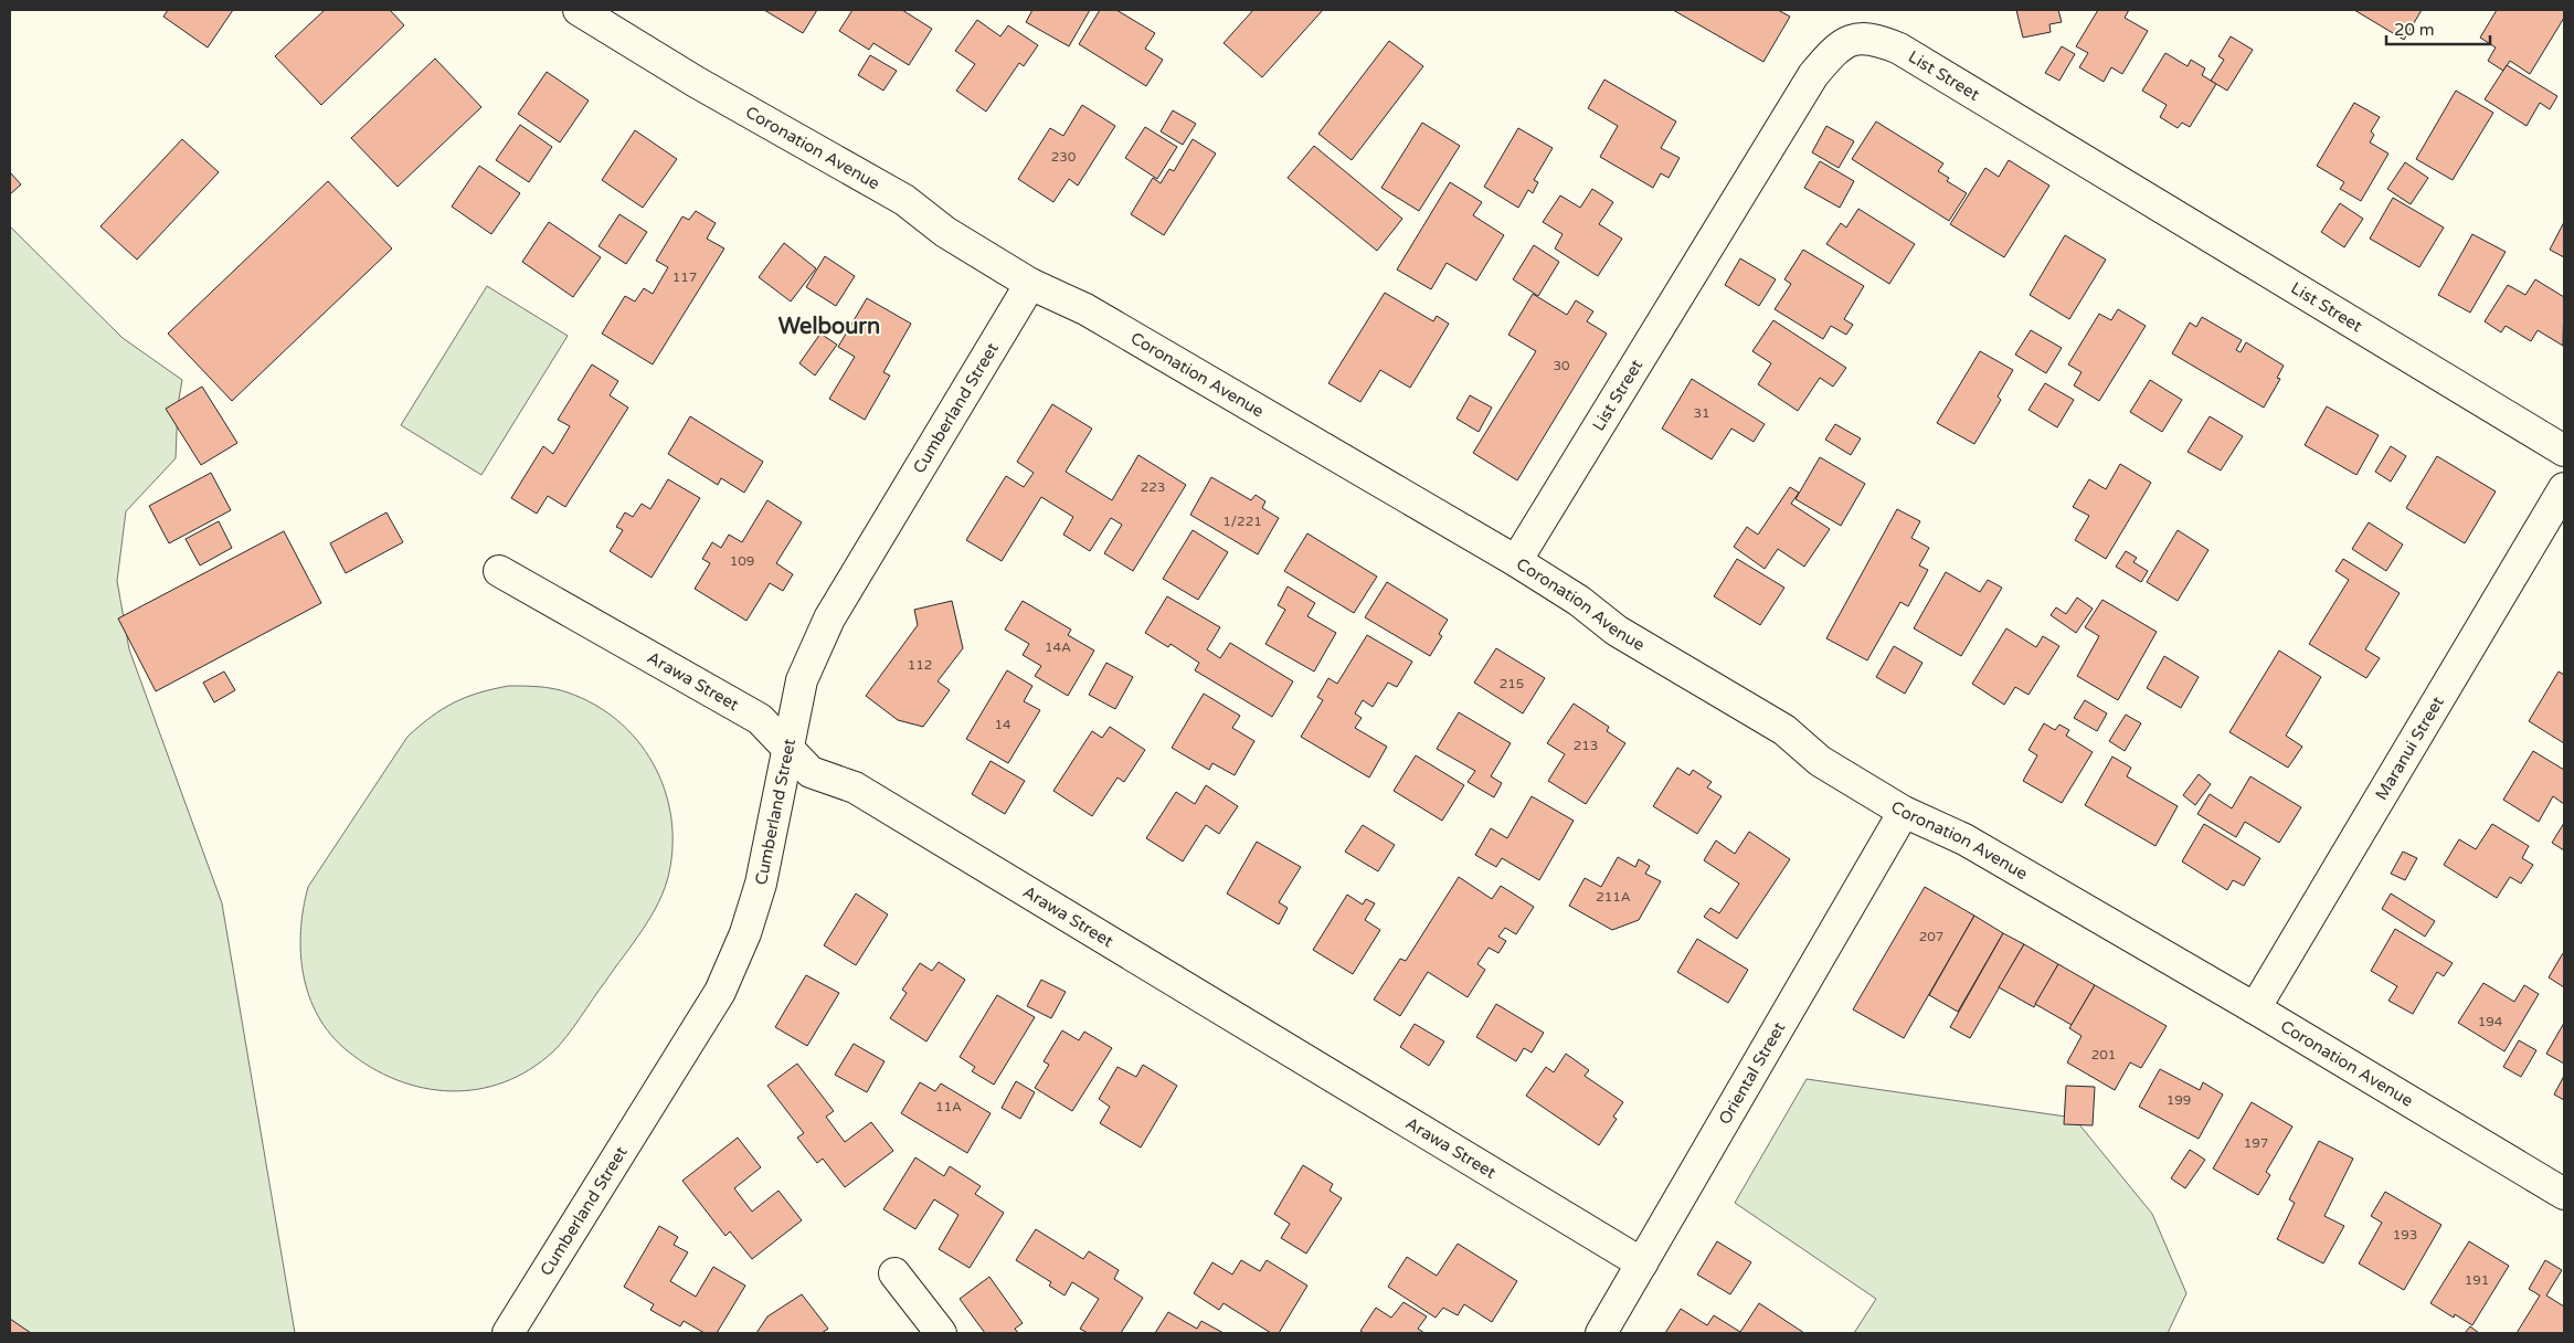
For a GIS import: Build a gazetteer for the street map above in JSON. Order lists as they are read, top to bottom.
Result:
{
  "streets": {
    "main road": [
      "List Street",
      "Coronation Avenue",
      "Cumberland Street",
      "Arawa Street",
      "Maranui Street",
      "Oriental Street"
    ]
  },
  "crossings": [
    ["List Street", "Coronation Avenue"],
    ["Coronation Avenue", "Cumberland Street"],
    ["Coronation Avenue", "Maranui Street"],
    ["Coronation Avenue", "Oriental Street"],
    ["Cumberland Street", "Arawa Street"],
    ["Arawa Street", "Oriental Street"]
  ],
  "districts": ["Welbourn"],
  "house_numbers": [
    "230",
    "117",
    "30",
    "31",
    "223",
    "1/221",
    "109",
    "14A",
    "112",
    "215",
    "14",
    "213",
    "211A",
    "207",
    "194",
    "201",
    "199",
    "11A",
    "197",
    "193",
    "191"
  ],
  "scale_bar": "20 m"
}
